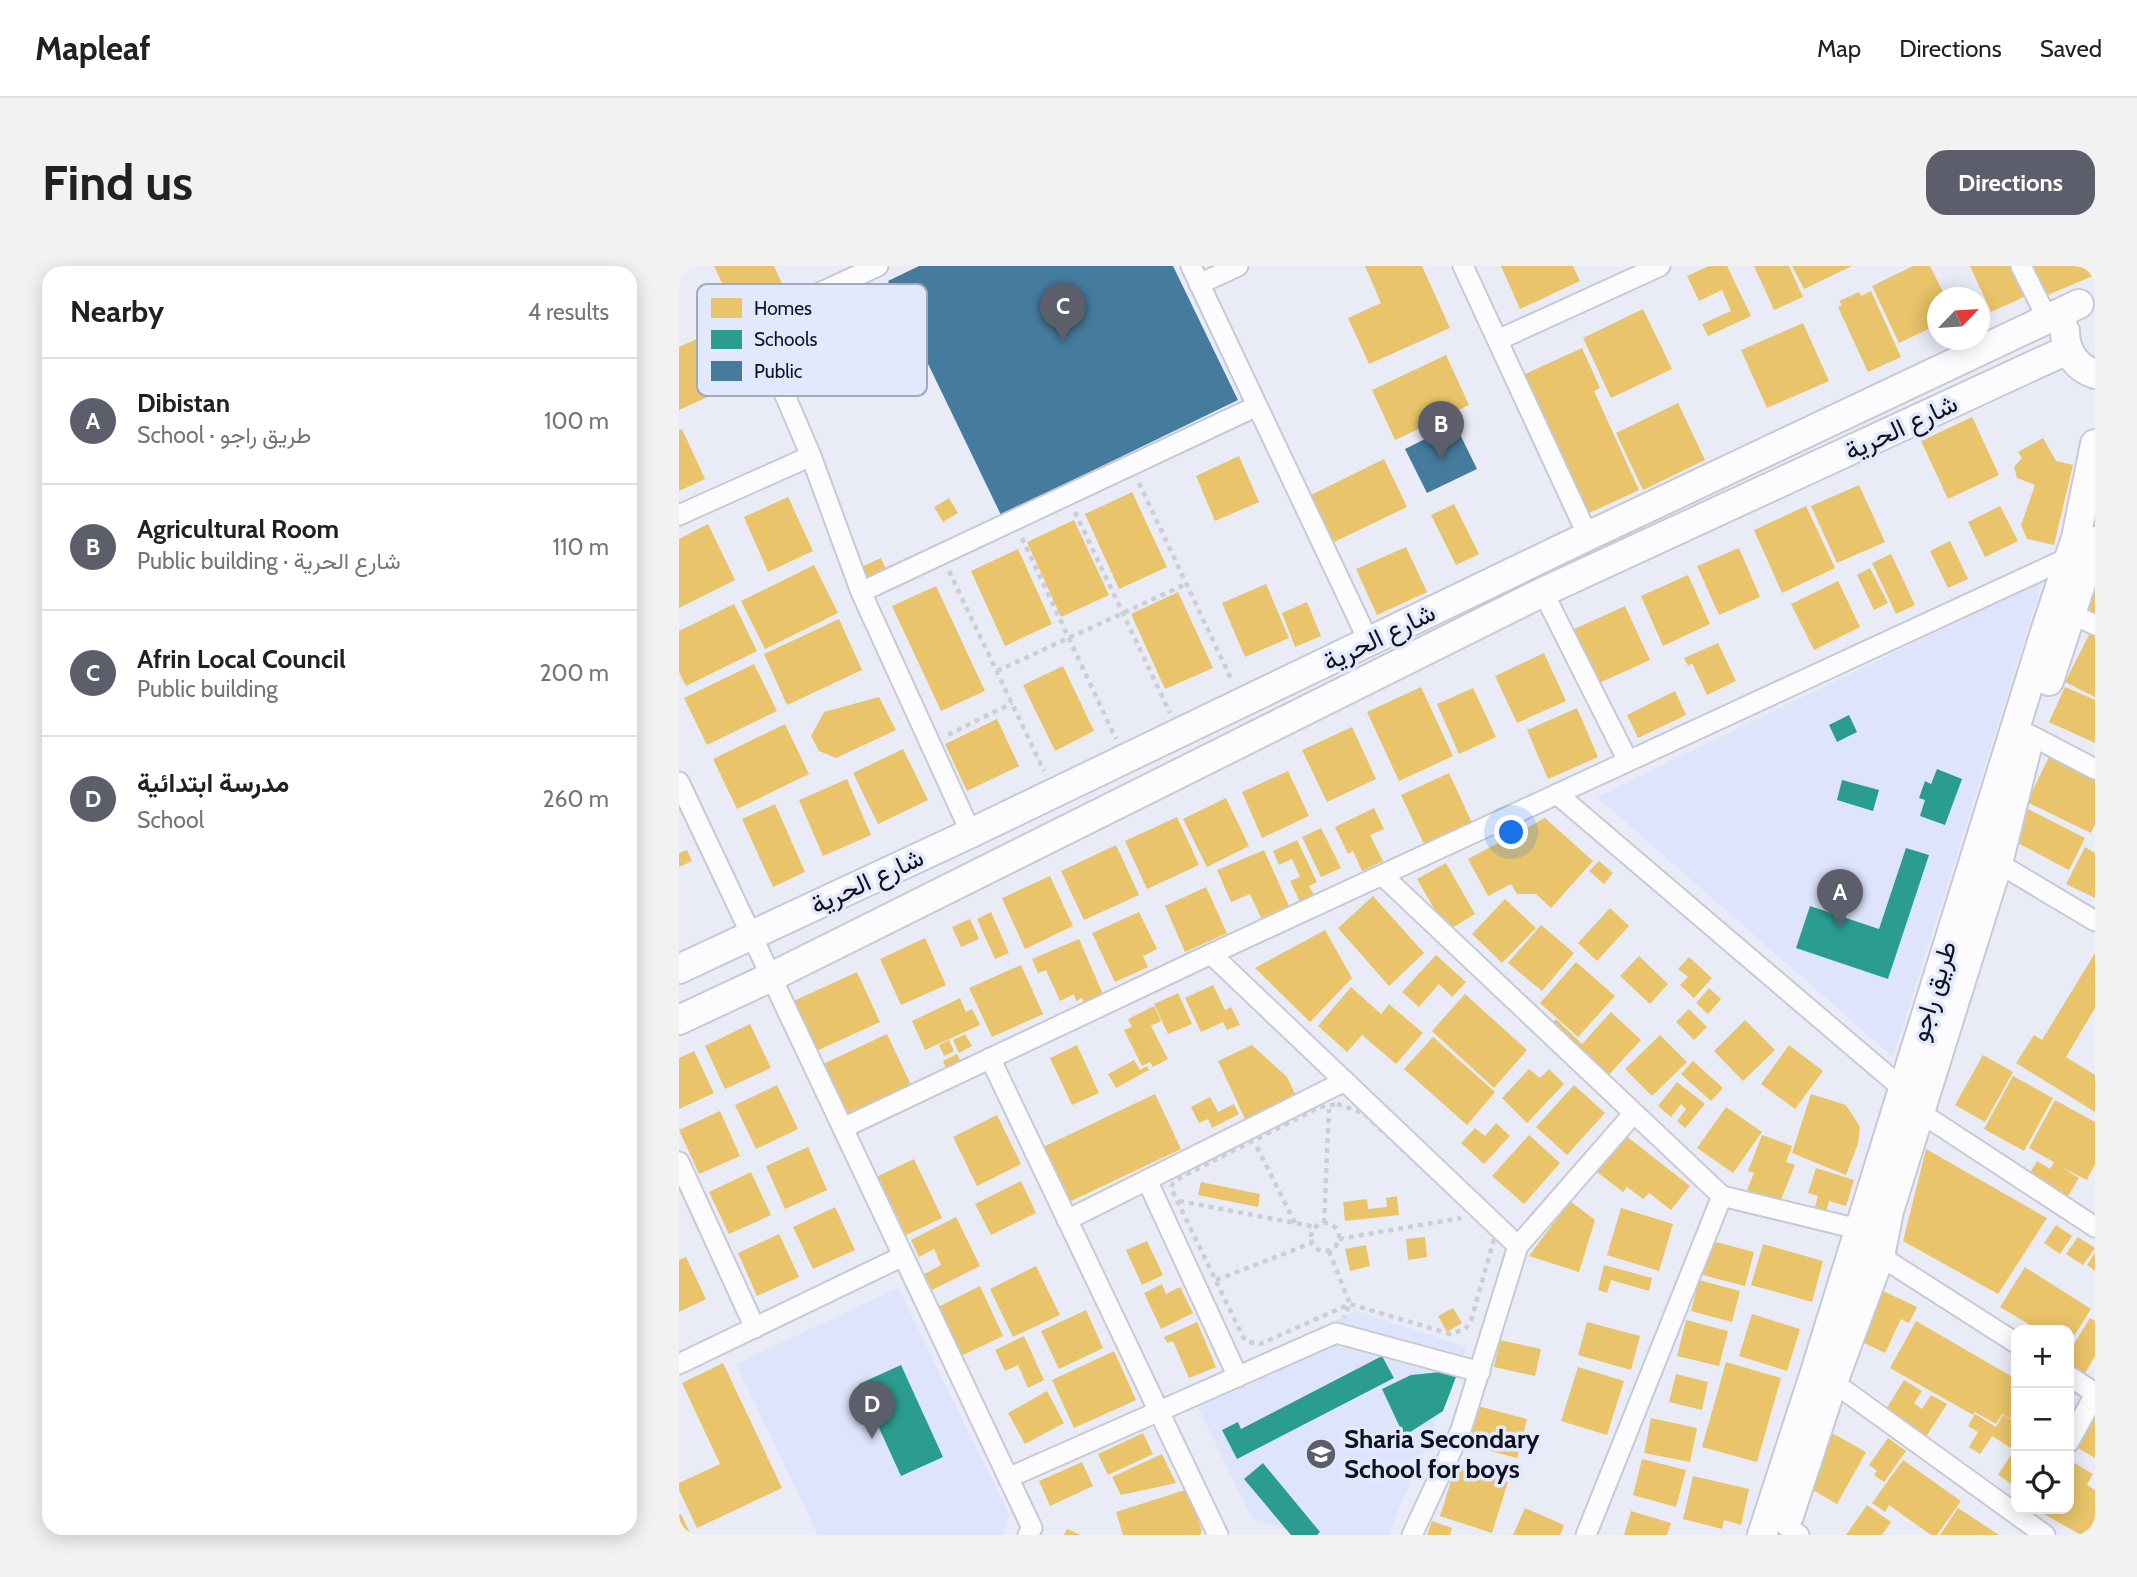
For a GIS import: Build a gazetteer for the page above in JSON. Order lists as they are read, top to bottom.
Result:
{
  "streets": {
    "main road": ["شارع الحرية", "طريق راجو"]
  },
  "places": {
    "school or university": ["Sharia Secondary School for boys"]
  },
  "legend": ["Homes", "Schools", "Public"],
  "north": "top right",
  "page": {
    "header": "Mapleaf",
    "nav": ["Map", "Directions", "Saved"],
    "buttons": "Directions",
    "title": "Find us",
    "heading": ["Nearby", "4 results"],
    "pins": [
      "C",
      "B",
      "A",
      "D"
    ],
    "list": [
      {
        "mark": "A",
        "name": "Dibistan",
        "note": "School · طريق راجو",
        "value": "100 m"
      },
      {
        "mark": "B",
        "name": "Agricultural Room",
        "note": "Public building · شارع الحرية",
        "value": "110 m"
      },
      {
        "mark": "C",
        "name": "Afrin Local Council",
        "note": "Public building",
        "value": "200 m"
      },
      {
        "mark": "D",
        "name": "مدرسة ابتدائية",
        "note": "School",
        "value": "260 m"
      }
    ],
    "map_buttons": ["+", "−"]
  }
}
